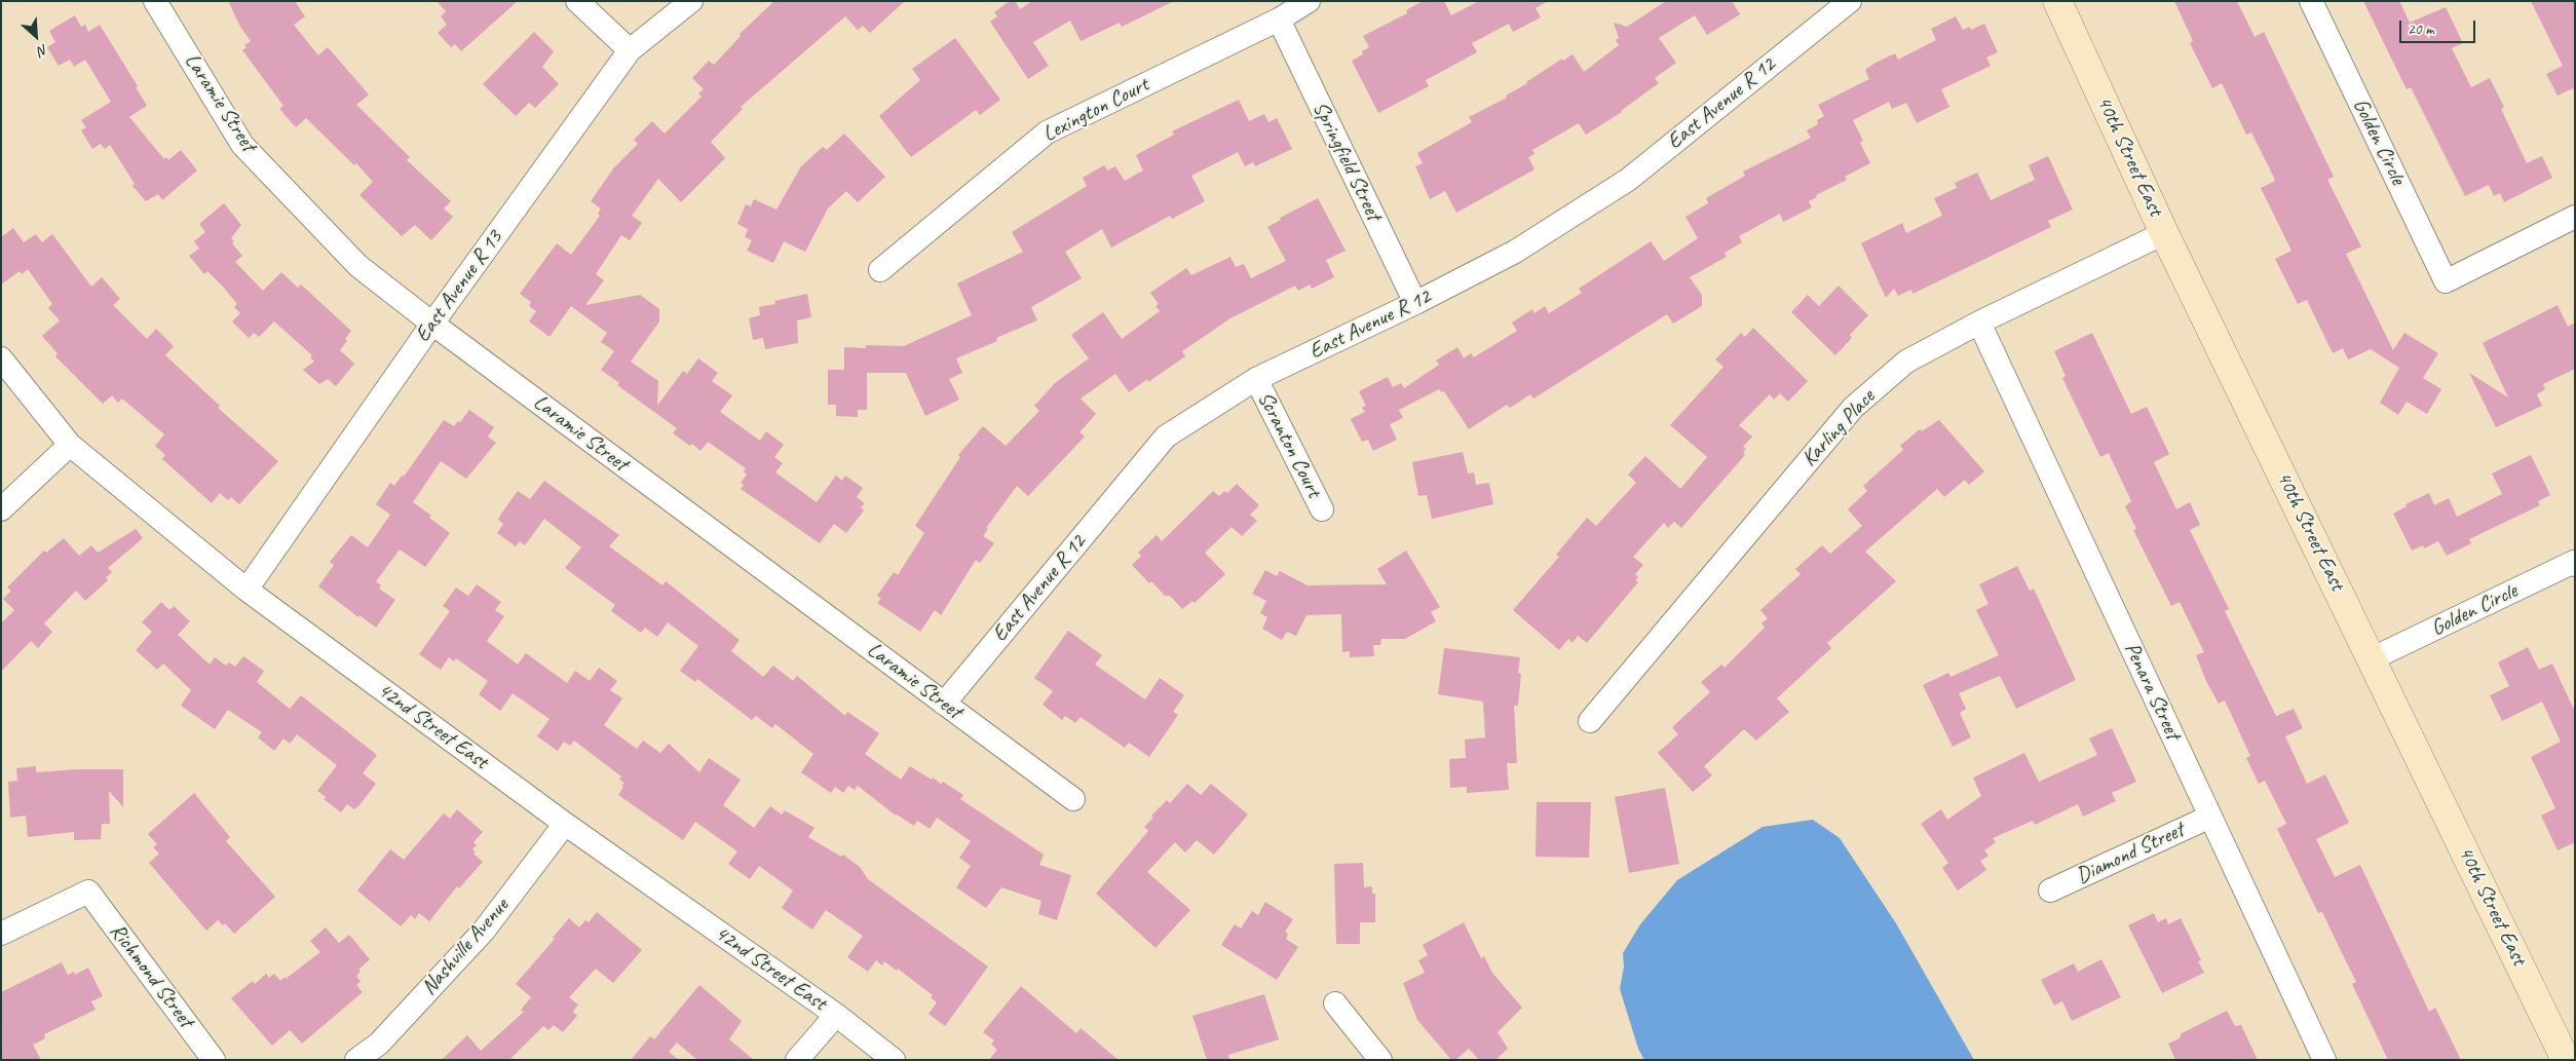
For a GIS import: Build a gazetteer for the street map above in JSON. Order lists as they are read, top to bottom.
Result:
{
  "streets": {
    "main road": ["40th Street East"],
    "street": [
      "Laramie Street",
      "East Avenue R 12",
      "Lexington Court",
      "Golden Circle",
      "Springfield Street",
      "East Avenue R 13",
      "Karling Place",
      "Scranton Court",
      "Penara Street",
      "42nd Street East",
      "Diamond Street",
      "Nashville Avenue",
      "Richmond Street"
    ]
  },
  "crossings": [
    ["Laramie Street", "East Avenue R 12"],
    ["Laramie Street", "East Avenue R 13"],
    ["East Avenue R 12", "Springfield Street"],
    ["East Avenue R 12", "Scranton Court"],
    ["Lexington Court", "Springfield Street"],
    ["Golden Circle", "40th Street East"],
    ["40th Street East", "Karling Place"],
    ["East Avenue R 13", "42nd Street East"],
    ["Karling Place", "Penara Street"],
    ["Penara Street", "Diamond Street"],
    ["42nd Street East", "Nashville Avenue"]
  ],
  "scale_bar": "20 m",
  "north": "bottom right"
}
